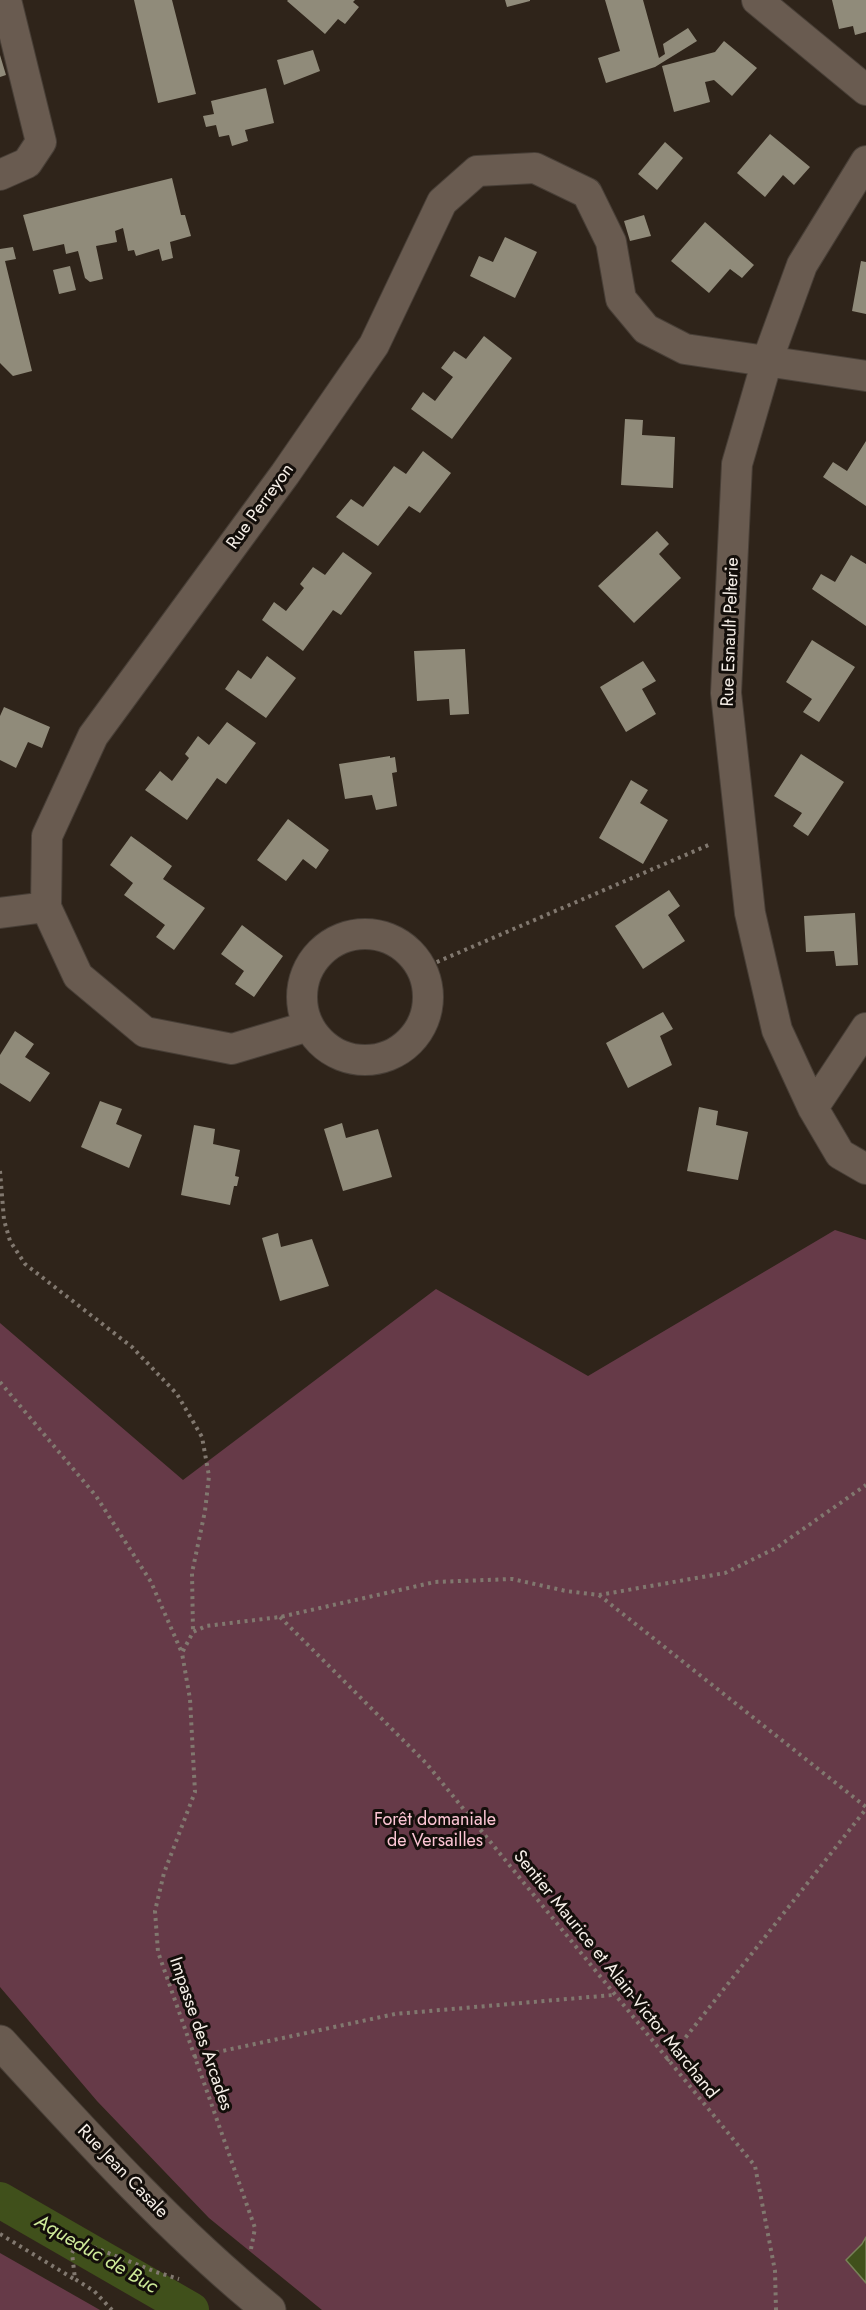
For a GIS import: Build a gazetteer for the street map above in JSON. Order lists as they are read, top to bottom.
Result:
{
  "streets": {
    "main road": ["Rue Jean Casale"],
    "street": ["Rue Perreyon", "Rue Esnault Pelterie"],
    "path": ["Sentier Maurice et Alain-Victor Marchand", "Impasse des Arcades"]
  },
  "crossings": [
    ["Rue Perreyon", "Rue Esnault Pelterie"],
    ["Impasse des Arcades", "Rue Jean Casale"]
  ],
  "water": ["Aqueduc de Buc"],
  "parks": ["Forêt domaniale de Versailles"]
}
